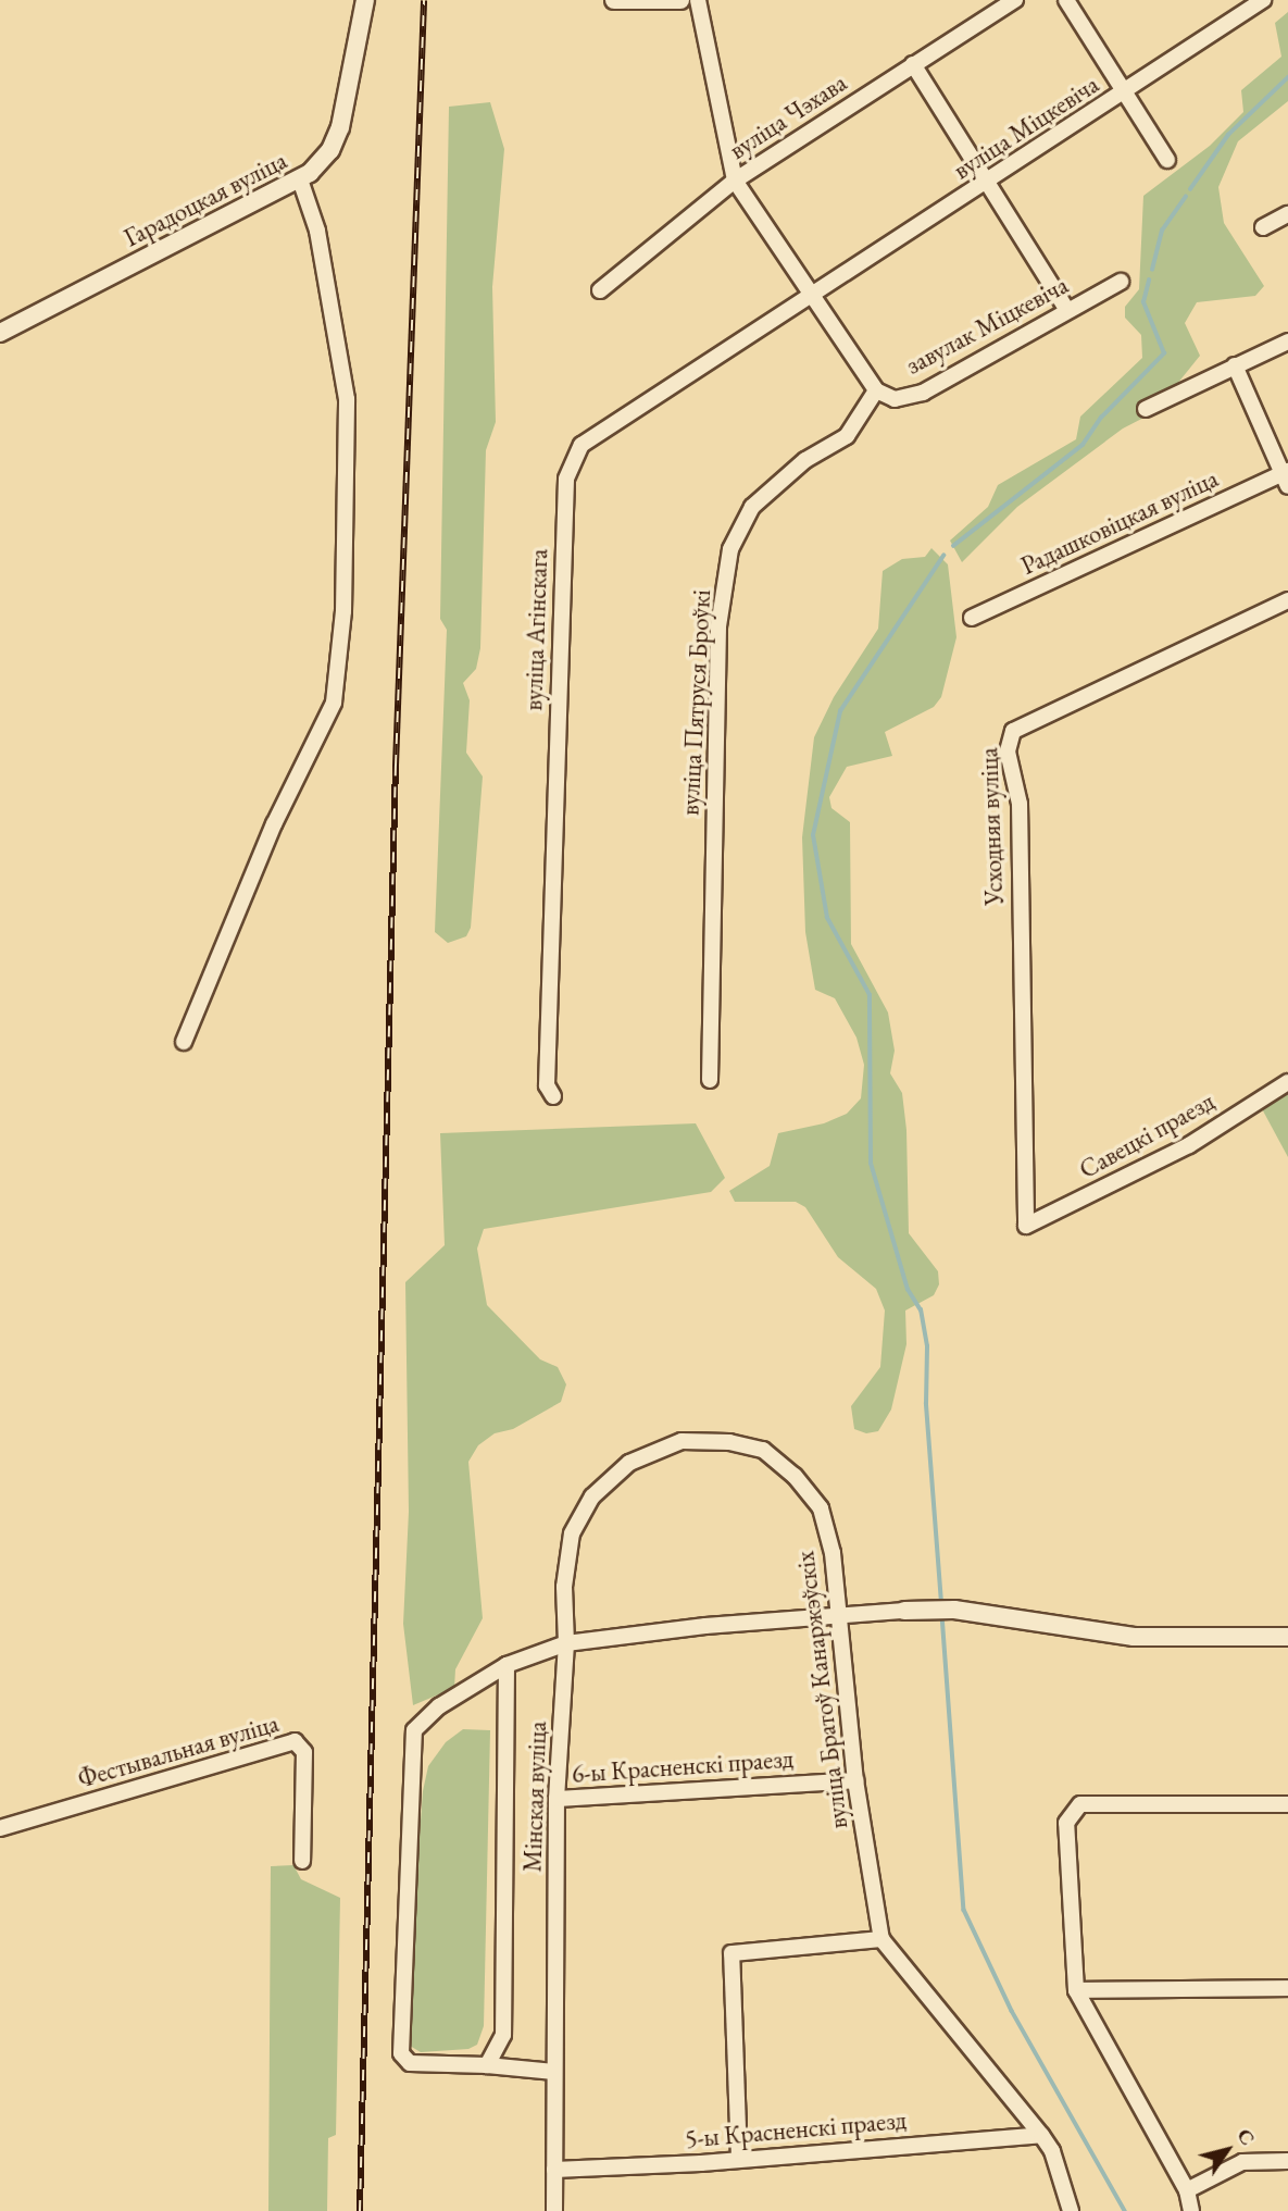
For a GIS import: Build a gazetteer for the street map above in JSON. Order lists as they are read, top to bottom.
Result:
{
  "streets": {
    "street": [
      "вуліца Чэхава",
      "вуліца Міцкевіча",
      "Гарадоцкая вуліца",
      "завулак Міцкевіча",
      "Радашковіцкая вуліца",
      "вуліца Агінскага",
      "вуліца Пятруся Броўкі",
      "Усходняя вуліца",
      "Савецкі праезд",
      "вуліца Братоў Канаржэўскіх",
      "Фестывальная вуліца",
      "6-ы Красненскі праезд",
      "Мінская вуліца",
      "5-ы Красненскі праезд"
    ]
  },
  "crossings": [
    ["вуліца Міцкевіча", "вуліца Агінскага"],
    ["завулак Міцкевіча", "вуліца Пятруся Броўкі"],
    ["Усходняя вуліца", "Савецкі праезд"],
    ["вуліца Братоў Канаржэўскіх", "6-ы Красненскі праезд"],
    ["вуліца Братоў Канаржэўскіх", "Мінская вуліца"],
    ["вуліца Братоў Канаржэўскіх", "5-ы Красненскі праезд"],
    ["6-ы Красненскі праезд", "Мінская вуліца"],
    ["Мінская вуліца", "5-ы Красненскі праезд"]
  ],
  "north": "top right"
}
